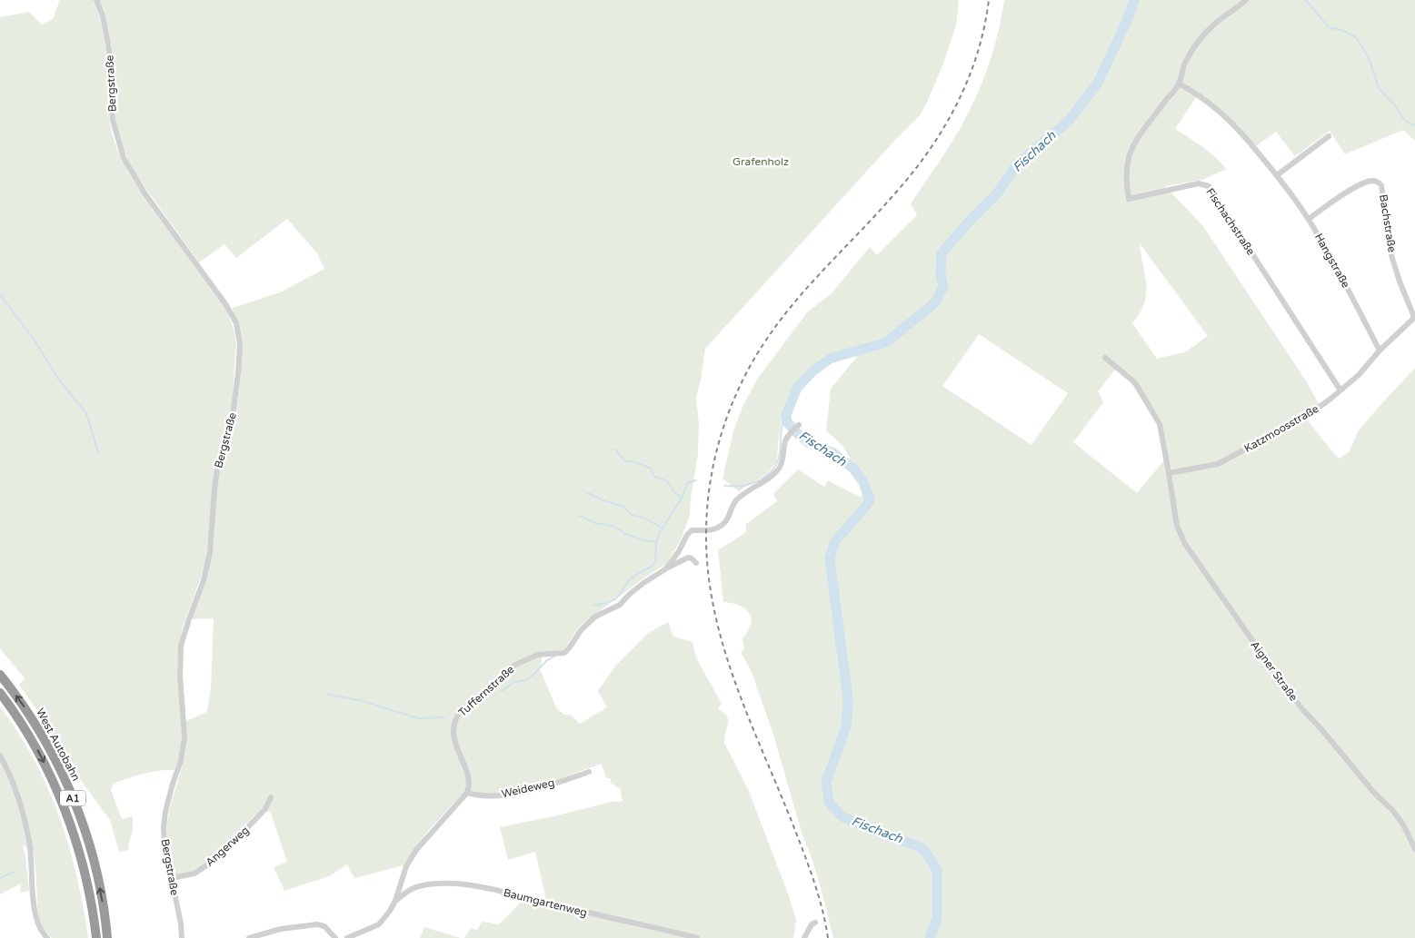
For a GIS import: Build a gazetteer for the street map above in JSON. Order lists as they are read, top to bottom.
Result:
{
  "streets": {
    "highway": ["West Autobahn", "A1"],
    "street": [
      "Bergstraße",
      "Fischachstraße",
      "Bachstraße",
      "Hangstraße",
      "Katzmoosstraße",
      "Aigner Straße",
      "Tuffernstraße",
      "Weideweg",
      "Angerweg",
      "Baumgartenweg"
    ]
  },
  "crossings": [
    ["Bergstraße", "Angerweg"],
    ["Fischachstraße", "Hangstraße"],
    ["Fischachstraße", "Katzmoosstraße"],
    ["Bachstraße", "Hangstraße"],
    ["Bachstraße", "Katzmoosstraße"],
    ["Hangstraße", "Katzmoosstraße"],
    ["Katzmoosstraße", "Aigner Straße"],
    ["Tuffernstraße", "Weideweg"]
  ],
  "water": ["Fischach"],
  "parks": ["Grafenholz"]
}
